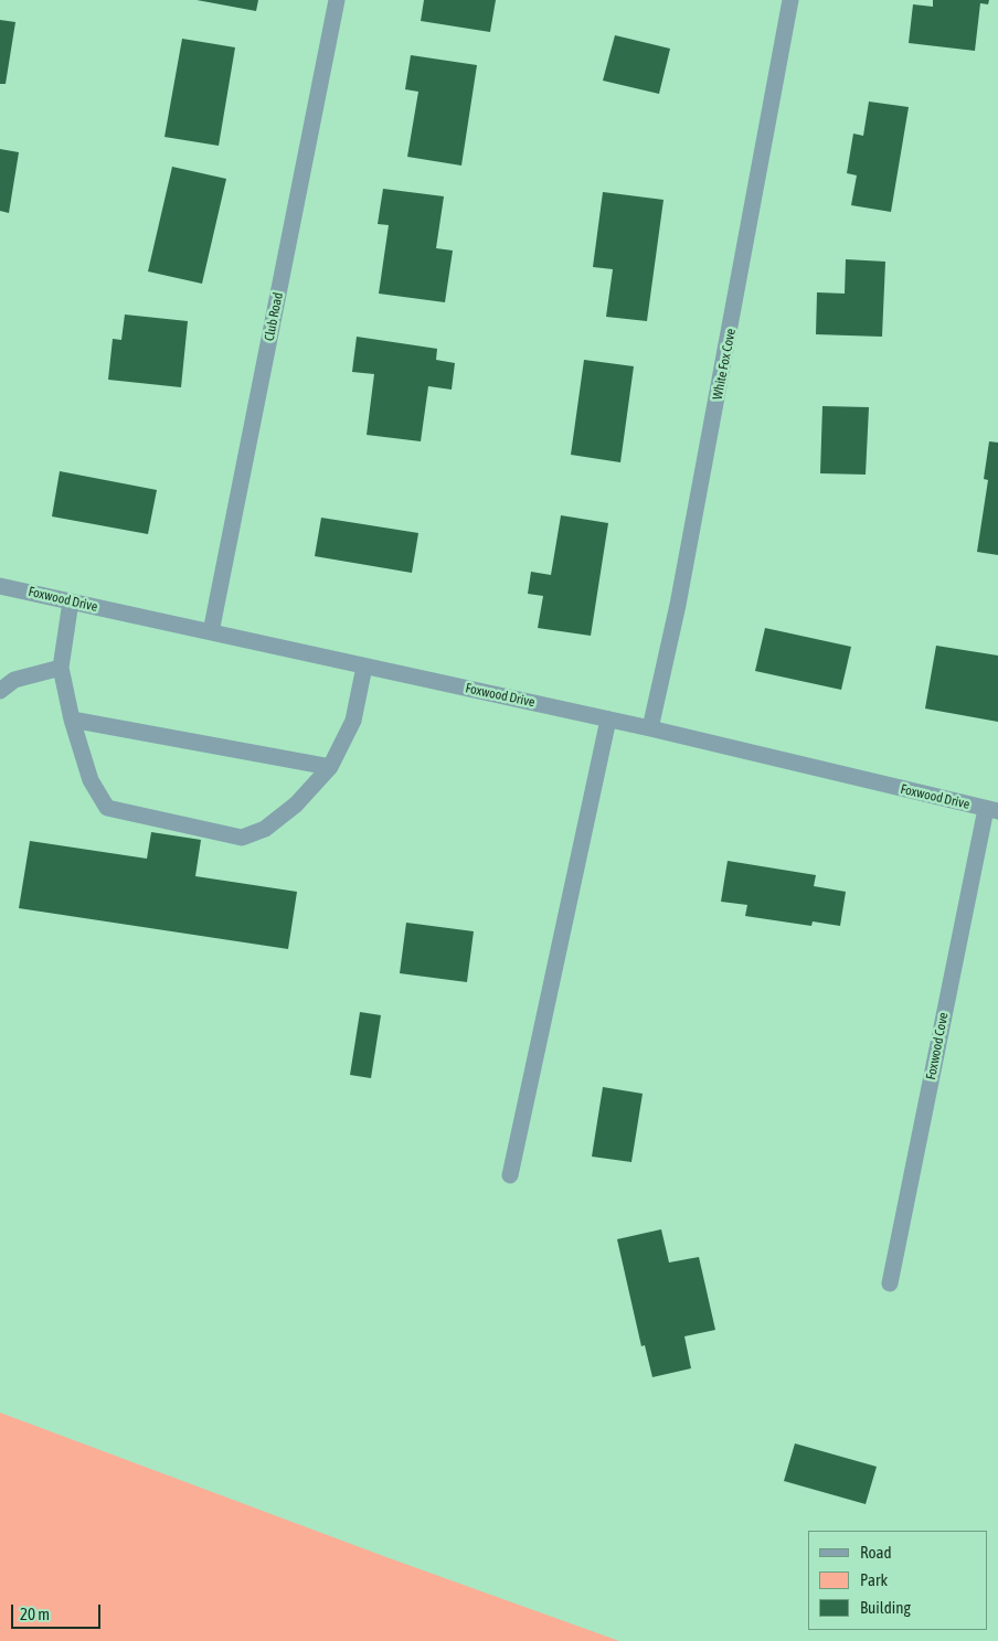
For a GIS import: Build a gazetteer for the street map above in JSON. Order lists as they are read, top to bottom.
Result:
{
  "streets": {
    "street": [
      "Club Road",
      "White Fox Cove",
      "Foxwood Drive",
      "Foxwood Cove"
    ]
  },
  "crossings": [
    ["Club Road", "Foxwood Drive"],
    ["White Fox Cove", "Foxwood Drive"],
    ["Foxwood Drive", "Foxwood Cove"]
  ],
  "legend": ["Road", "Park", "Building"],
  "scale_bar": "20 m"
}
